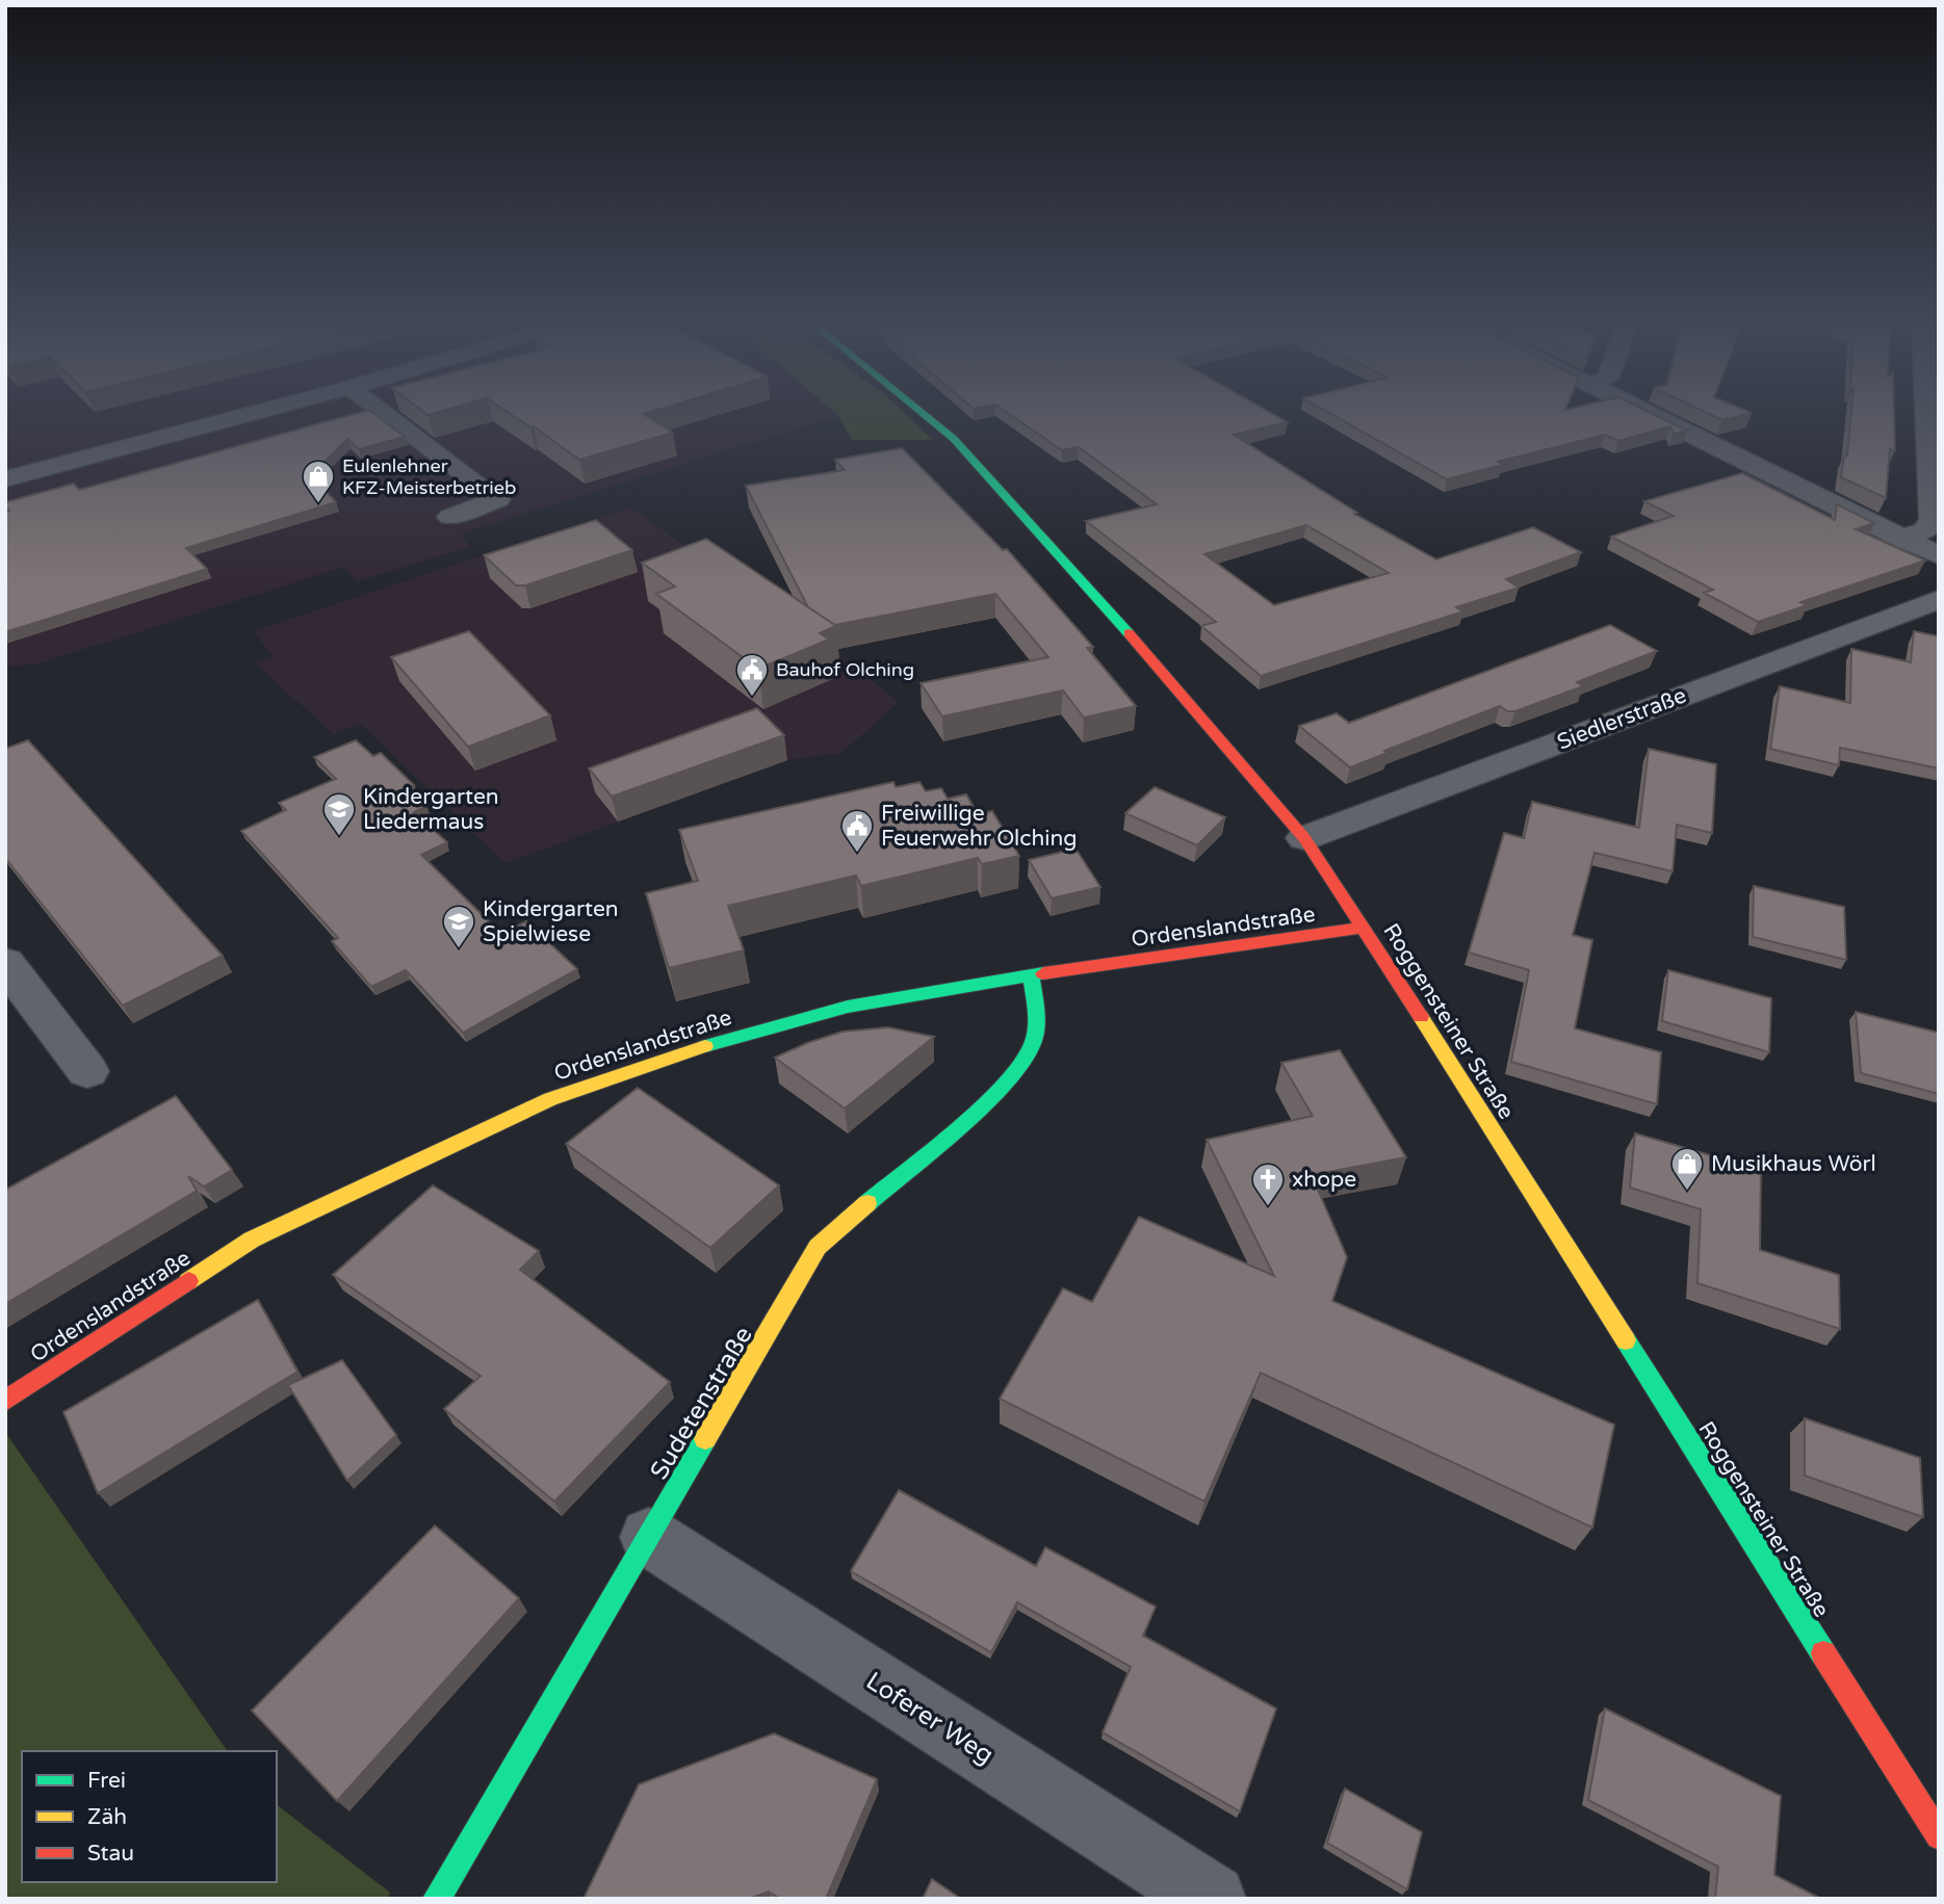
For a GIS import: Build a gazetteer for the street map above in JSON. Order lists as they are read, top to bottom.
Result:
{
  "streets": {
    "main road": ["Ordenslandstraße", "Roggensteiner Straße", "Sudetenstraße"],
    "street": ["Siedlerstraße", "Loferer Weg"]
  },
  "crossings": [
    ["Siedlerstraße", "Roggensteiner Straße"],
    ["Ordenslandstraße", "Roggensteiner Straße"],
    ["Ordenslandstraße", "Sudetenstraße"],
    ["Sudetenstraße", "Loferer Weg"]
  ],
  "places": {
    "shop": ["Eulenlehner KFZ-Meisterbetrieb", "Musikhaus Wörl"],
    "public building": ["Bauhof Olching", "Freiwillige Feuerwehr Olching"],
    "school or university": ["Kindergarten Liedermaus", "Kindergarten Spielwiese"],
    "church": ["xhope"]
  },
  "legend": ["Frei", "Zäh", "Stau"]
}
